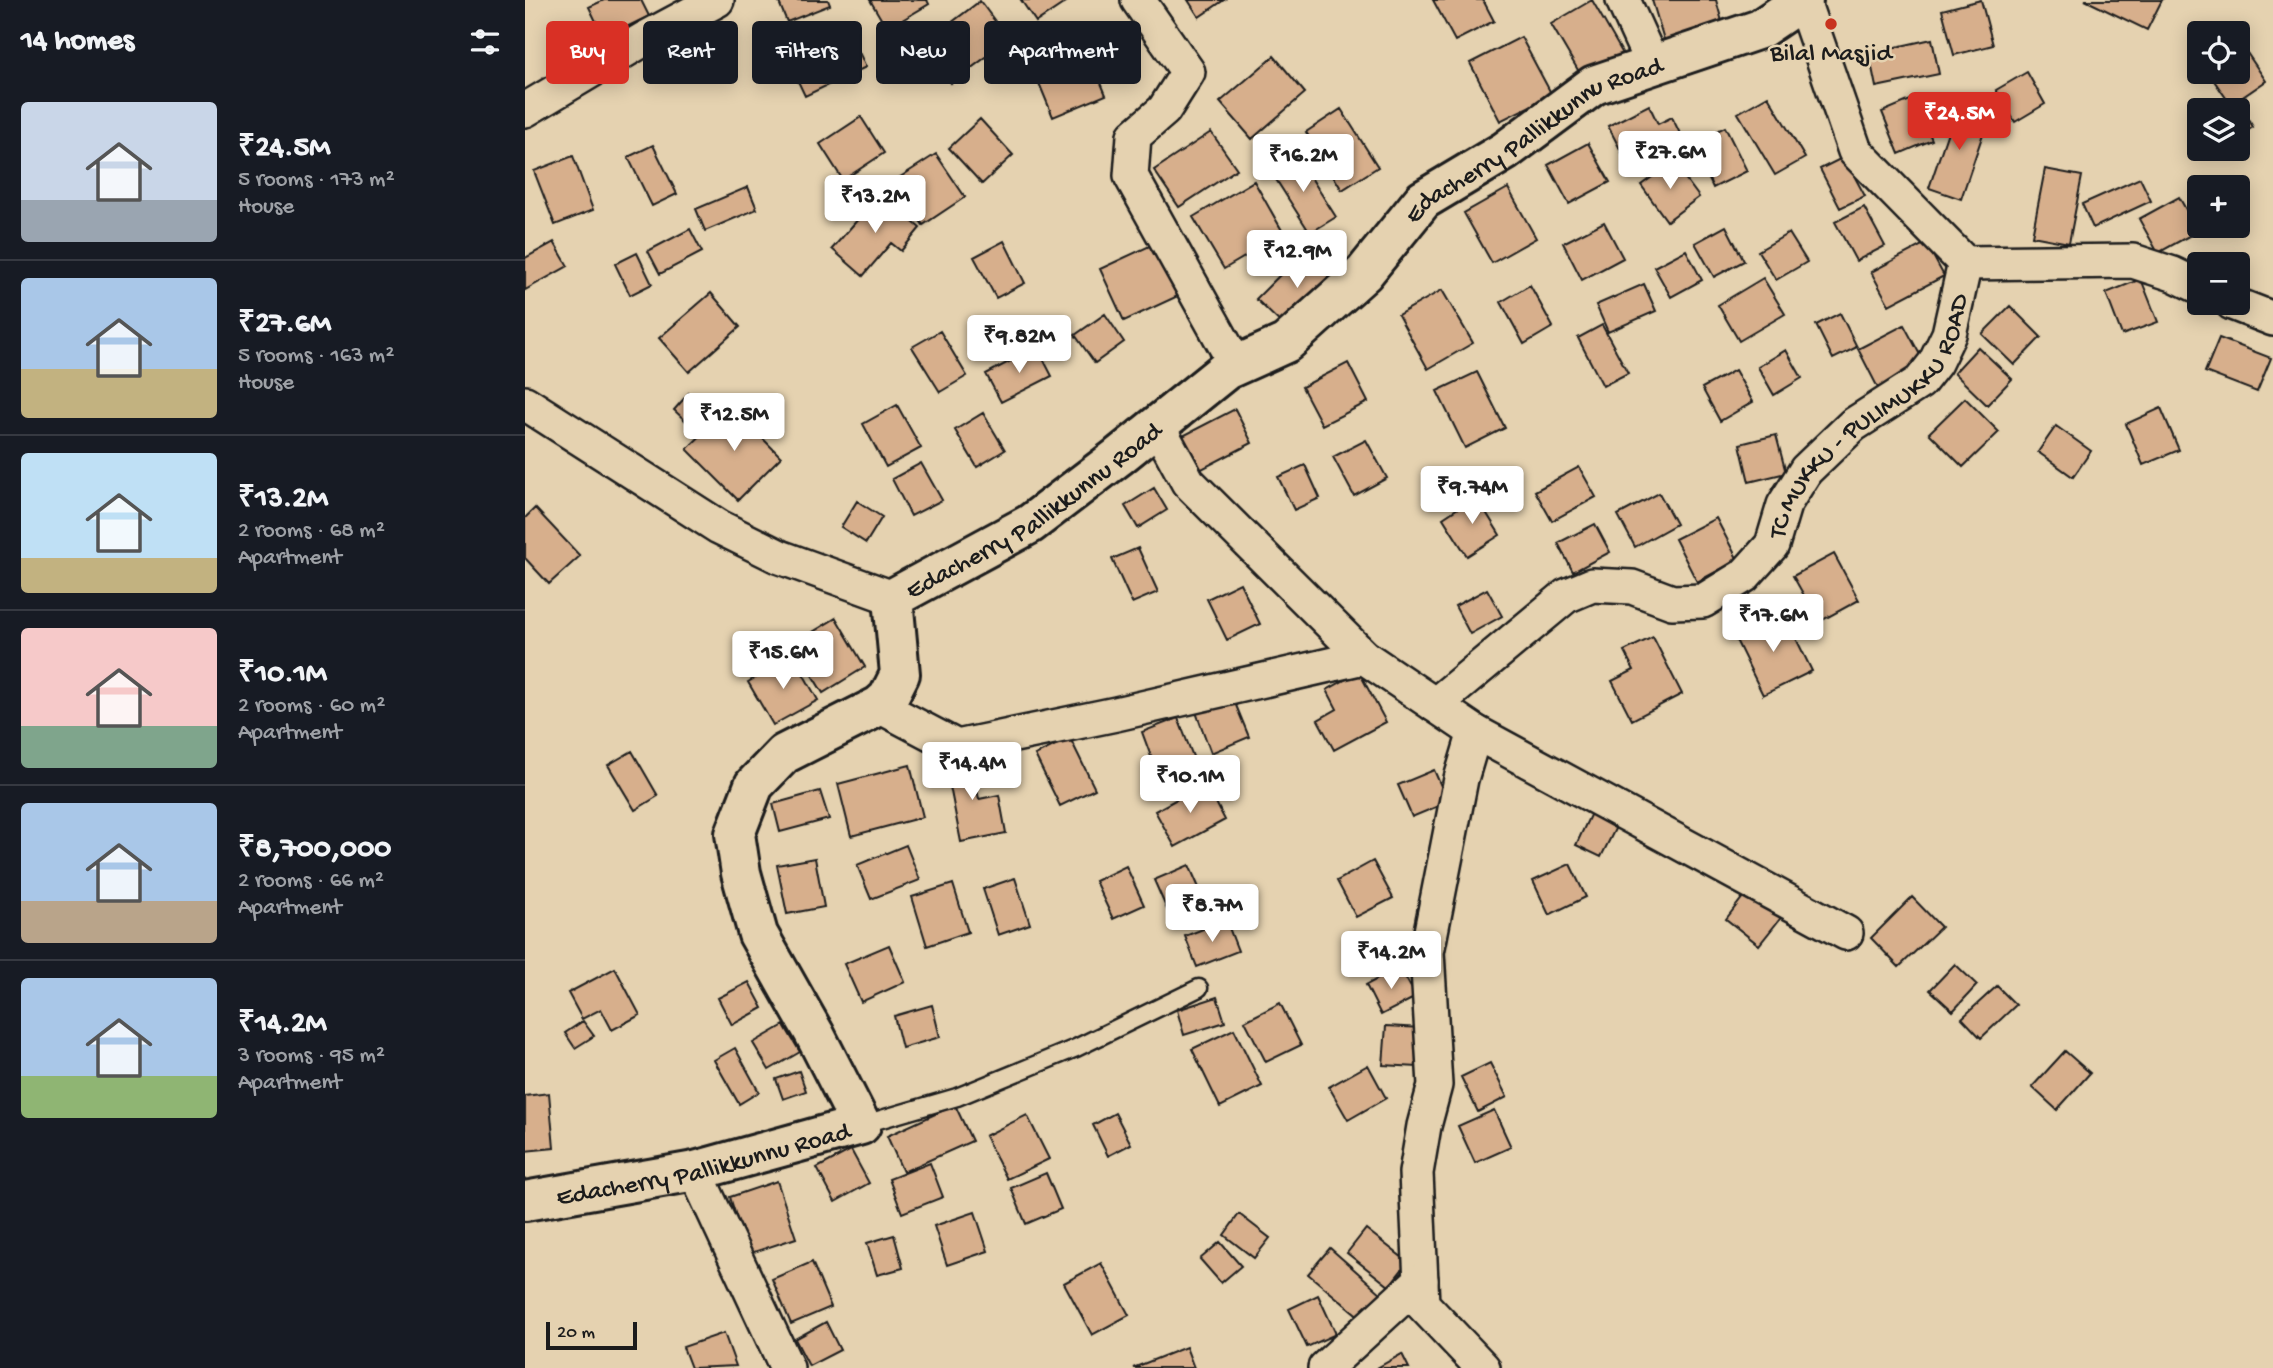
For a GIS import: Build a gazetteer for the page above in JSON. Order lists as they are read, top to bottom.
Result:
{
  "streets": {
    "main road": ["Edacherry Pallikkunnu Road"],
    "street": ["TC MUKKU - PULIMUKKU ROAD"]
  },
  "places": ["Bilal Masjid"],
  "scale_bar": "20 m",
  "page": {
    "heading": "14 homes",
    "map_buttons": ["+", "−"],
    "chip": [
      "Buy",
      "Rent",
      "Filters",
      "New",
      "Apartment"
    ],
    "list": [
      {
        "name": "₹24.5M",
        "note": "5 rooms · 173 m² · House"
      },
      {
        "name": "₹27.6M",
        "note": "5 rooms · 163 m² · House"
      },
      {
        "name": "₹13.2M",
        "note": "2 rooms · 68 m² · Apartment"
      },
      {
        "name": "₹10.1M",
        "note": "2 rooms · 60 m² · Apartment"
      },
      {
        "name": "₹8,700,000",
        "note": "2 rooms · 66 m² · Apartment"
      },
      {
        "name": "₹14.2M",
        "note": "3 rooms · 95 m² · Apartment"
      }
    ],
    "price": [
      "₹24.5M",
      "₹27.6M",
      "₹16.2M",
      "₹13.2M",
      "₹12.9M",
      "₹9.82M",
      "₹12.5M",
      "₹9.74M",
      "₹17.6M",
      "₹15.6M",
      "₹14.4M",
      "₹10.1M",
      "₹8.7M",
      "₹14.2M"
    ],
    "scale": "20 m"
  }
}
